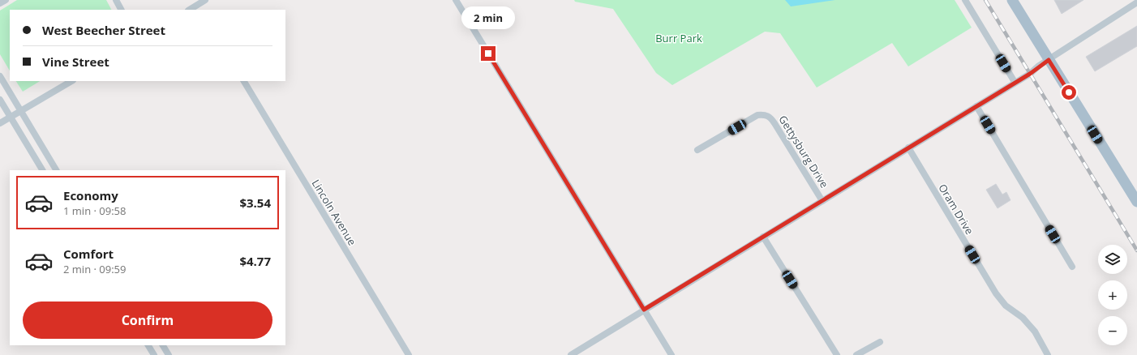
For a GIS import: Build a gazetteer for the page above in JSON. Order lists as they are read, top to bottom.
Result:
{
  "streets": {
    "street": ["Gettysburg Drive", "Oram Drive", "Lincoln Avenue"]
  },
  "parks": ["Burr Park"],
  "page": {
    "bubble": "2 min",
    "banner": ["West Beecher Street", "Vine Street"],
    "list": [
      {
        "name": "Economy",
        "note": "1 min · 09:58",
        "value": "$3.54"
      },
      {
        "name": "Comfort",
        "note": "2 min · 09:59",
        "value": "$4.77"
      }
    ],
    "map_buttons": ["+", "−"],
    "buttons": "Confirm"
  }
}
